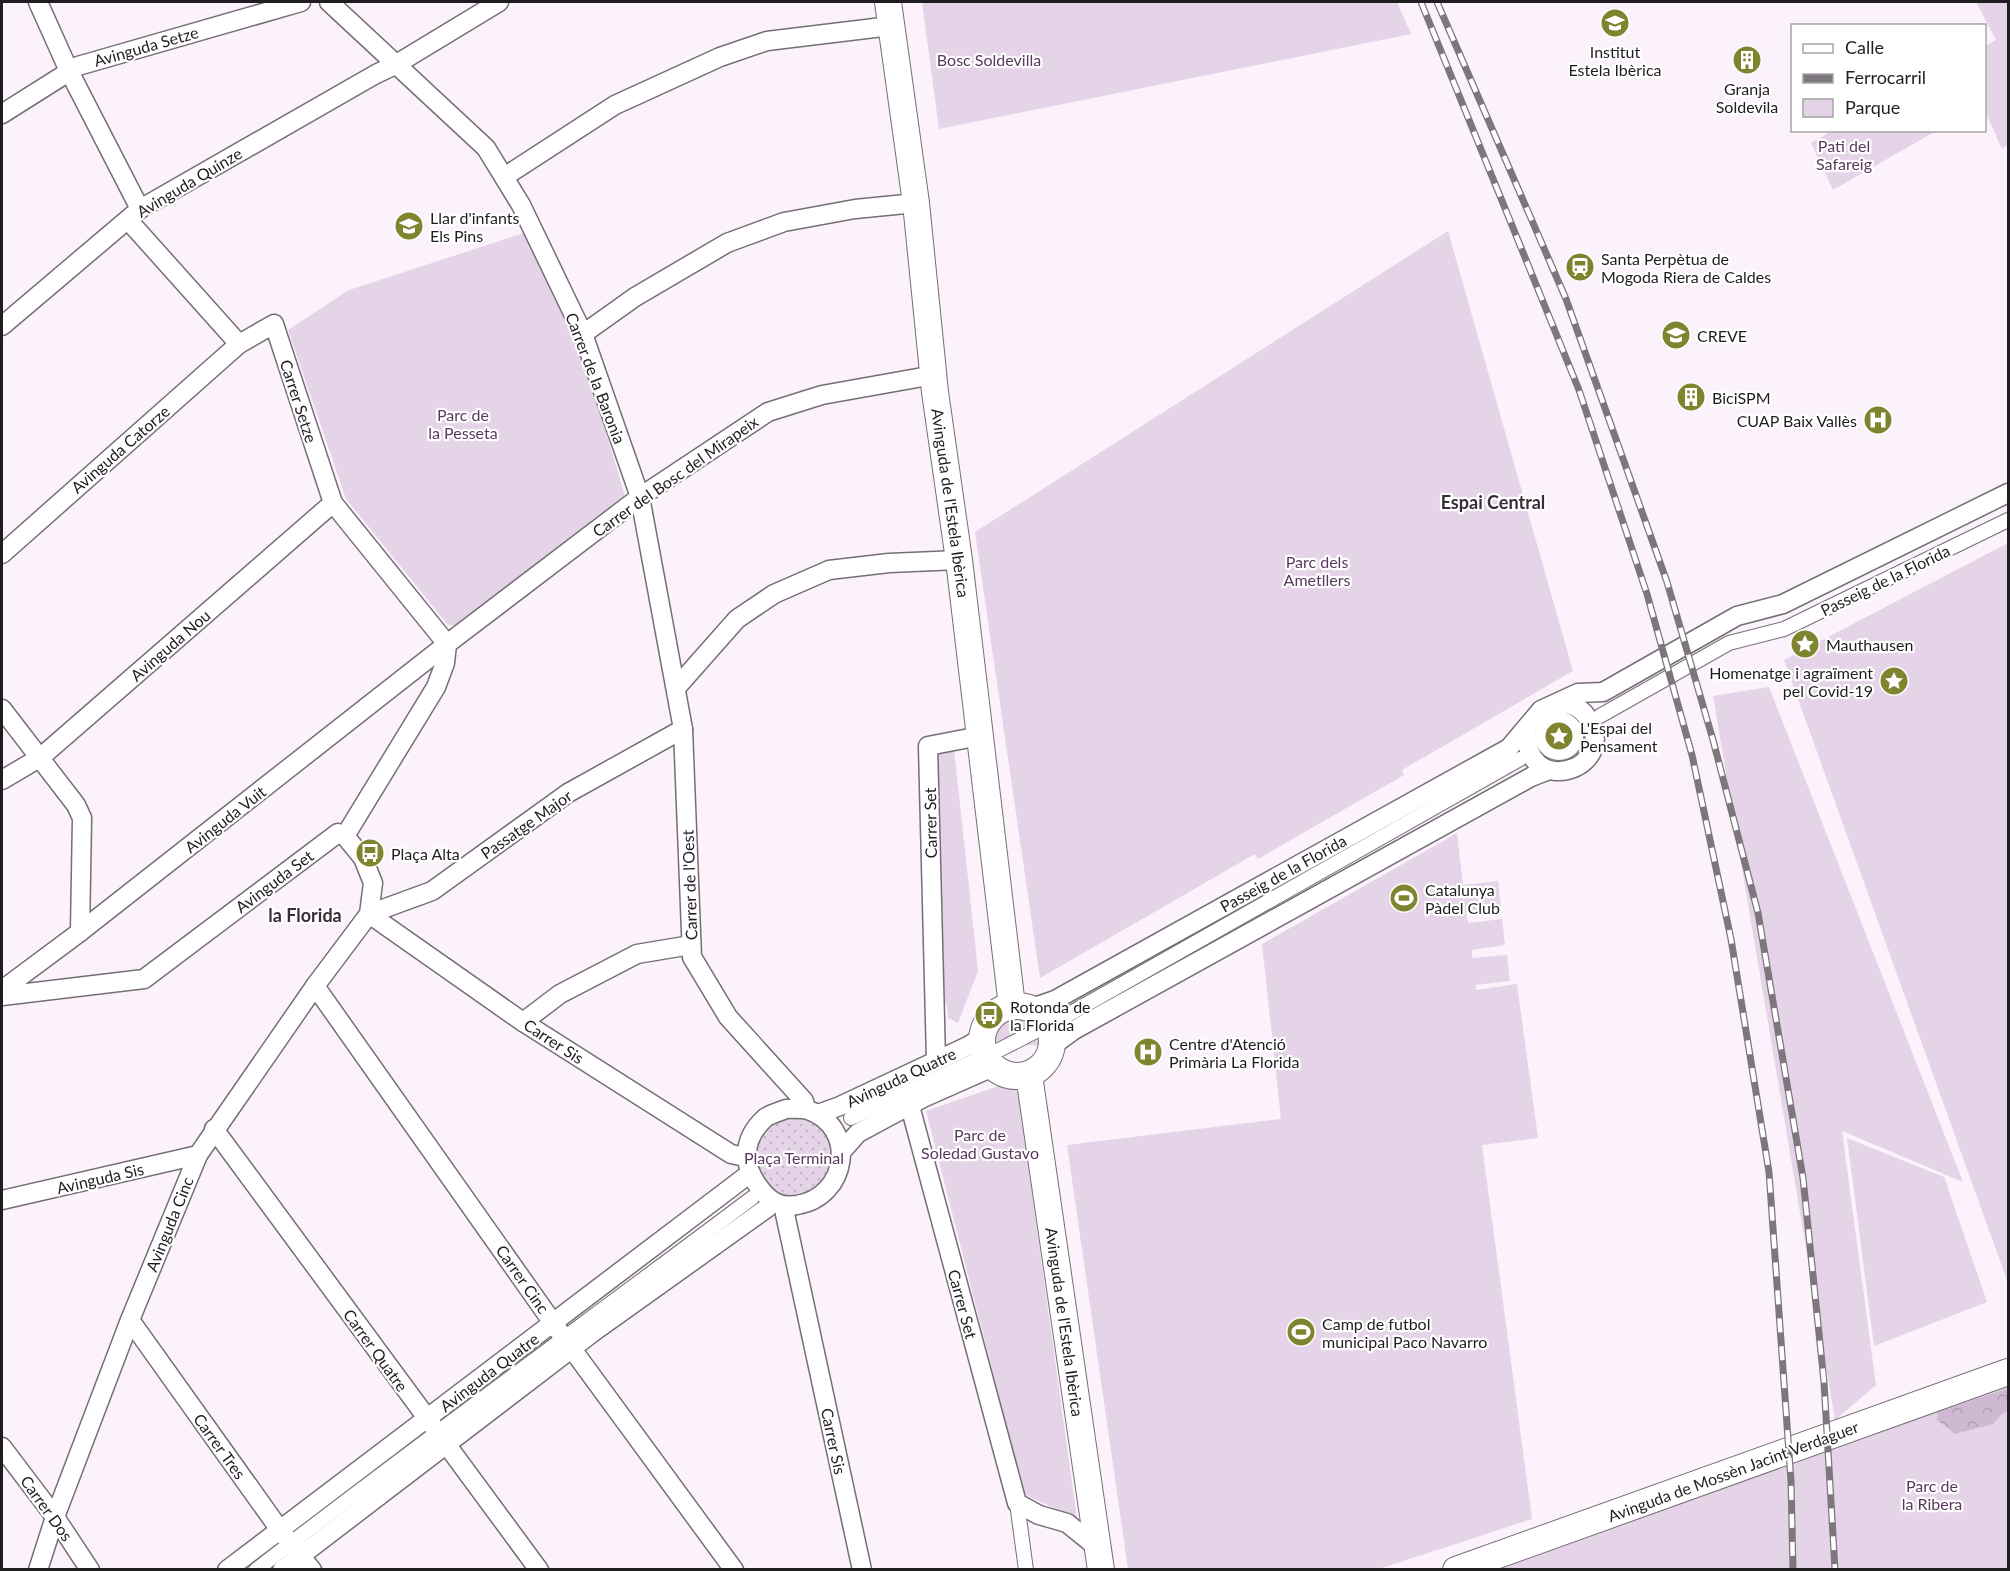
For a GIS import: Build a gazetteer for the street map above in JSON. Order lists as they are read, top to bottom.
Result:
{
  "streets": {
    "main road": ["Avinguda de l'Estela Ibèrica", "Avinguda de Mossèn Jacint Verdaguer"],
    "street": [
      "Avinguda Setze",
      "Avinguda Quinze",
      "Carrer de la Baronia",
      "Carrer Setze",
      "Avinguda Catorze",
      "Carrer del Bosc del Mirapeix",
      "Passeig de la Florida",
      "Avinguda Nou",
      "Avinguda Vuit",
      "Carrer Set",
      "Passatge Major",
      "Avinguda Set",
      "Carrer de l'Oest",
      "Carrer Sis",
      "Avinguda Quatre",
      "Avinguda Sis",
      "Avinguda Cinc",
      "Carrer Cinc",
      "Carrer Quatre",
      "Carrer Tres",
      "Carrer Dos"
    ]
  },
  "crossings": [
    ["Avinguda Quinze", "Carrer de la Baronia"],
    ["Carrer de la Baronia", "Carrer del Bosc del Mirapeix"],
    ["Carrer de la Baronia", "Passatge Major"],
    ["Carrer de la Baronia", "Carrer de l'Oest"],
    ["Carrer Setze", "Avinguda Catorze"],
    ["Carrer Setze", "Carrer del Bosc del Mirapeix"],
    ["Carrer Setze", "Avinguda Nou"],
    ["Carrer Setze", "Avinguda Vuit"],
    ["Carrer del Bosc del Mirapeix", "Avinguda de l'Estela Ibèrica"],
    ["Carrer del Bosc del Mirapeix", "Avinguda Vuit"],
    ["Avinguda de l'Estela Ibèrica", "Passeig de la Florida"],
    ["Avinguda de l'Estela Ibèrica", "Carrer Set"],
    ["Carrer Set", "Avinguda Quatre"],
    ["Passatge Major", "Carrer de l'Oest"],
    ["Passatge Major", "Carrer Sis"],
    ["Passatge Major", "Avinguda Cinc"],
    ["Carrer de l'Oest", "Carrer Sis"],
    ["Carrer de l'Oest", "Avinguda Quatre"],
    ["Carrer Sis", "Avinguda Quatre"],
    ["Carrer Sis", "Avinguda Cinc"],
    ["Avinguda Quatre", "Carrer Cinc"],
    ["Avinguda Quatre", "Carrer Quatre"],
    ["Avinguda Quatre", "Carrer Tres"],
    ["Avinguda Sis", "Avinguda Cinc"],
    ["Avinguda Cinc", "Carrer Cinc"],
    ["Avinguda Cinc", "Carrer Quatre"],
    ["Avinguda Cinc", "Carrer Tres"],
    ["Avinguda Cinc", "Carrer Dos"]
  ],
  "districts": ["Espai Central", "la Florida"],
  "parks": [
    "Bosc Soldevilla",
    "Pati del Safareig",
    "Parc de la Pesseta",
    "Parc dels Ametllers",
    "Parc de Soledad Gustavo",
    "Plaça Terminal",
    "Parc de la Ribera"
  ],
  "places": {
    "school or university": ["Institut Estela Ibèrica", "Llar d'infants Els Pins", "CREVE"],
    "building": ["Granja Soldevila", "BiciSPM"],
    "station": ["Santa Perpètua de Mogoda Riera de Caldes"],
    "hospital": ["CUAP Baix Vallès", "Centre d'Atenció Primària La Florida"],
    "place": ["Mauthausen", "Homenatge i agraïment pel Covid-19", "L'Espai del Pensament"],
    "bus stop": ["Plaça Alta", "Rotonda de la Florida"],
    "sports": ["Catalunya Pàdel Club", "Camp de futbol municipal Paco Navarro"]
  },
  "legend": ["Calle", "Ferrocarril", "Parque"]
}
